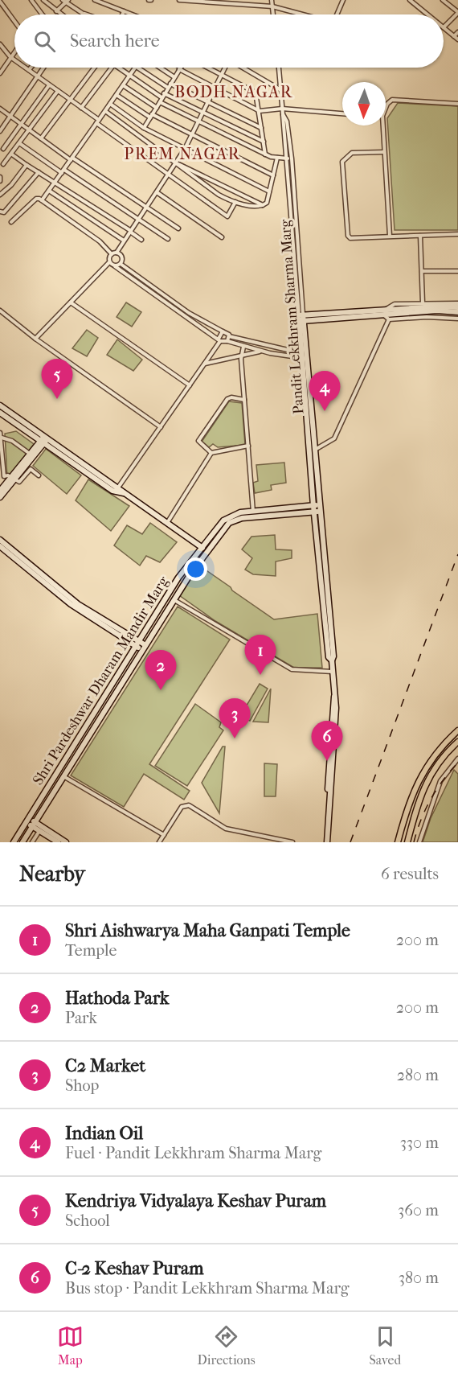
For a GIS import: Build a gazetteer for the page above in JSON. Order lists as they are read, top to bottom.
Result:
{
  "streets": {
    "main road": ["Pandit Lekkhram Sharma Marg", "Shri Pardeshwar Dharam Mandir Marg"]
  },
  "crossings": [
    ["Pandit Lekkhram Sharma Marg", "Shri Pardeshwar Dharam Mandir Marg"]
  ],
  "districts": ["BODH NAGAR", "PREM NAGAR"],
  "north": "bottom",
  "page": {
    "search": "Search here",
    "pins": [
      "5",
      "4",
      "1",
      "2",
      "3",
      "6"
    ],
    "heading": ["Nearby", "6 results"],
    "list": [
      {
        "mark": "1",
        "name": "Shri Aishwarya Maha Ganpati Temple",
        "note": "Temple",
        "value": "200 m"
      },
      {
        "mark": "2",
        "name": "Hathoda Park",
        "note": "Park",
        "value": "200 m"
      },
      {
        "mark": "3",
        "name": "C2 Market",
        "note": "Shop",
        "value": "280 m"
      },
      {
        "mark": "4",
        "name": "Indian Oil",
        "note": "Fuel · Pandit Lekkhram Sharma Marg",
        "value": "330 m"
      },
      {
        "mark": "5",
        "name": "Kendriya Vidyalaya Keshav Puram",
        "note": "School",
        "value": "360 m"
      },
      {
        "mark": "6",
        "name": "C-2 Keshav Puram",
        "note": "Bus stop · Pandit Lekkhram Sharma Marg",
        "value": "380 m"
      }
    ],
    "nav": ["Map", "Directions", "Saved"]
  }
}
